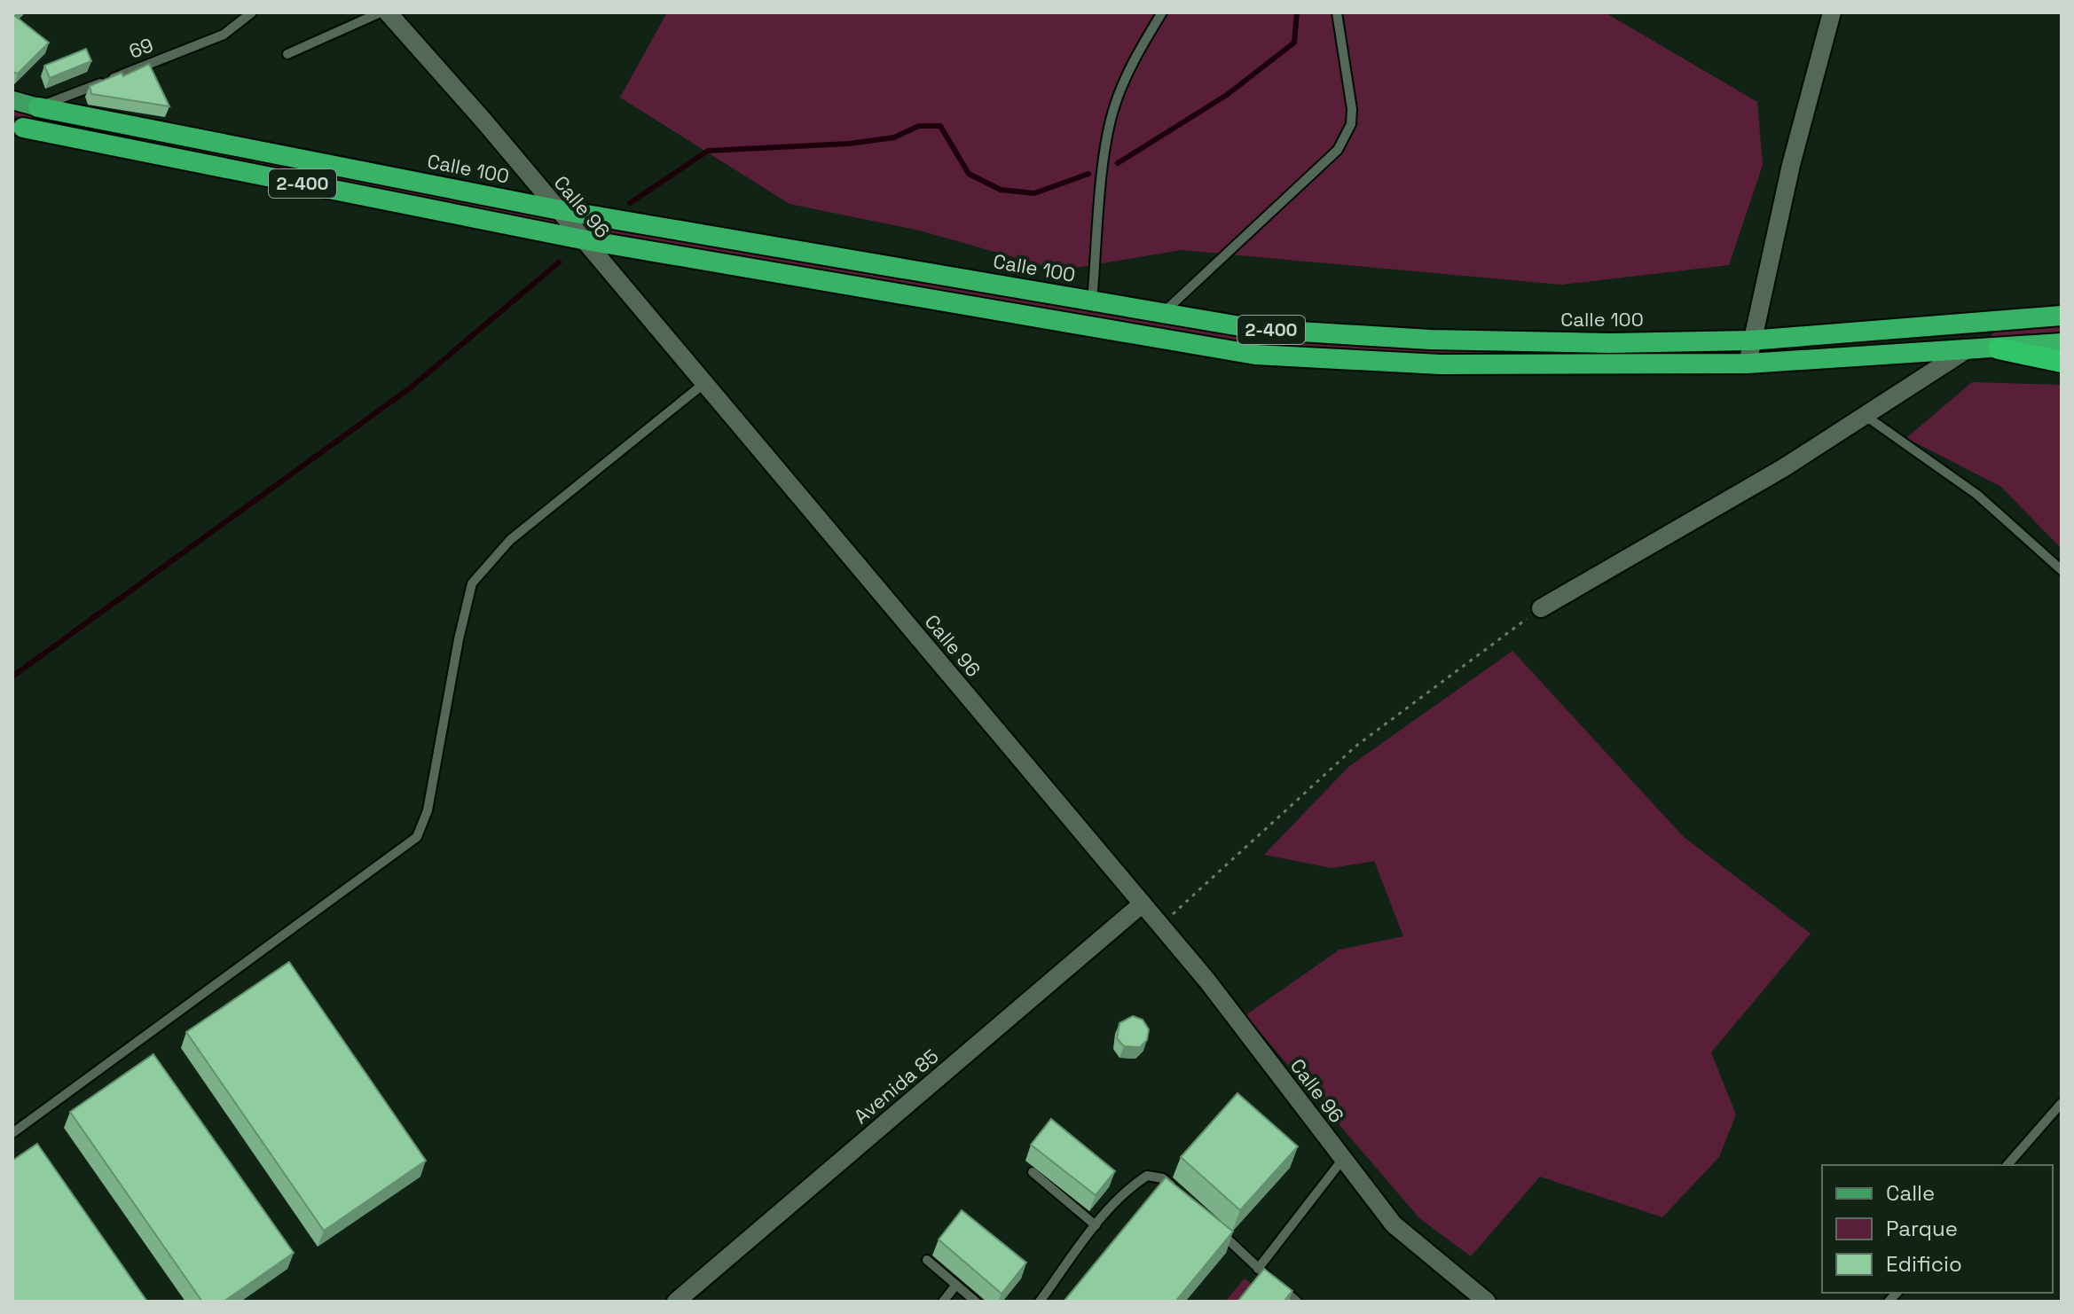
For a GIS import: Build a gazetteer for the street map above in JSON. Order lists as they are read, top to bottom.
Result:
{
  "streets": {
    "highway": ["Calle 100", "2-400"],
    "street": ["Calle 96", "Avenida 85"],
    "lane": ["69"]
  },
  "crossings": [
    ["69", "Calle 100"],
    ["Calle 100", "Calle 96"],
    ["2-400", "Calle 96"],
    ["Calle 96", "Avenida 85"]
  ],
  "legend": ["Calle", "Parque", "Edificio"]
}
